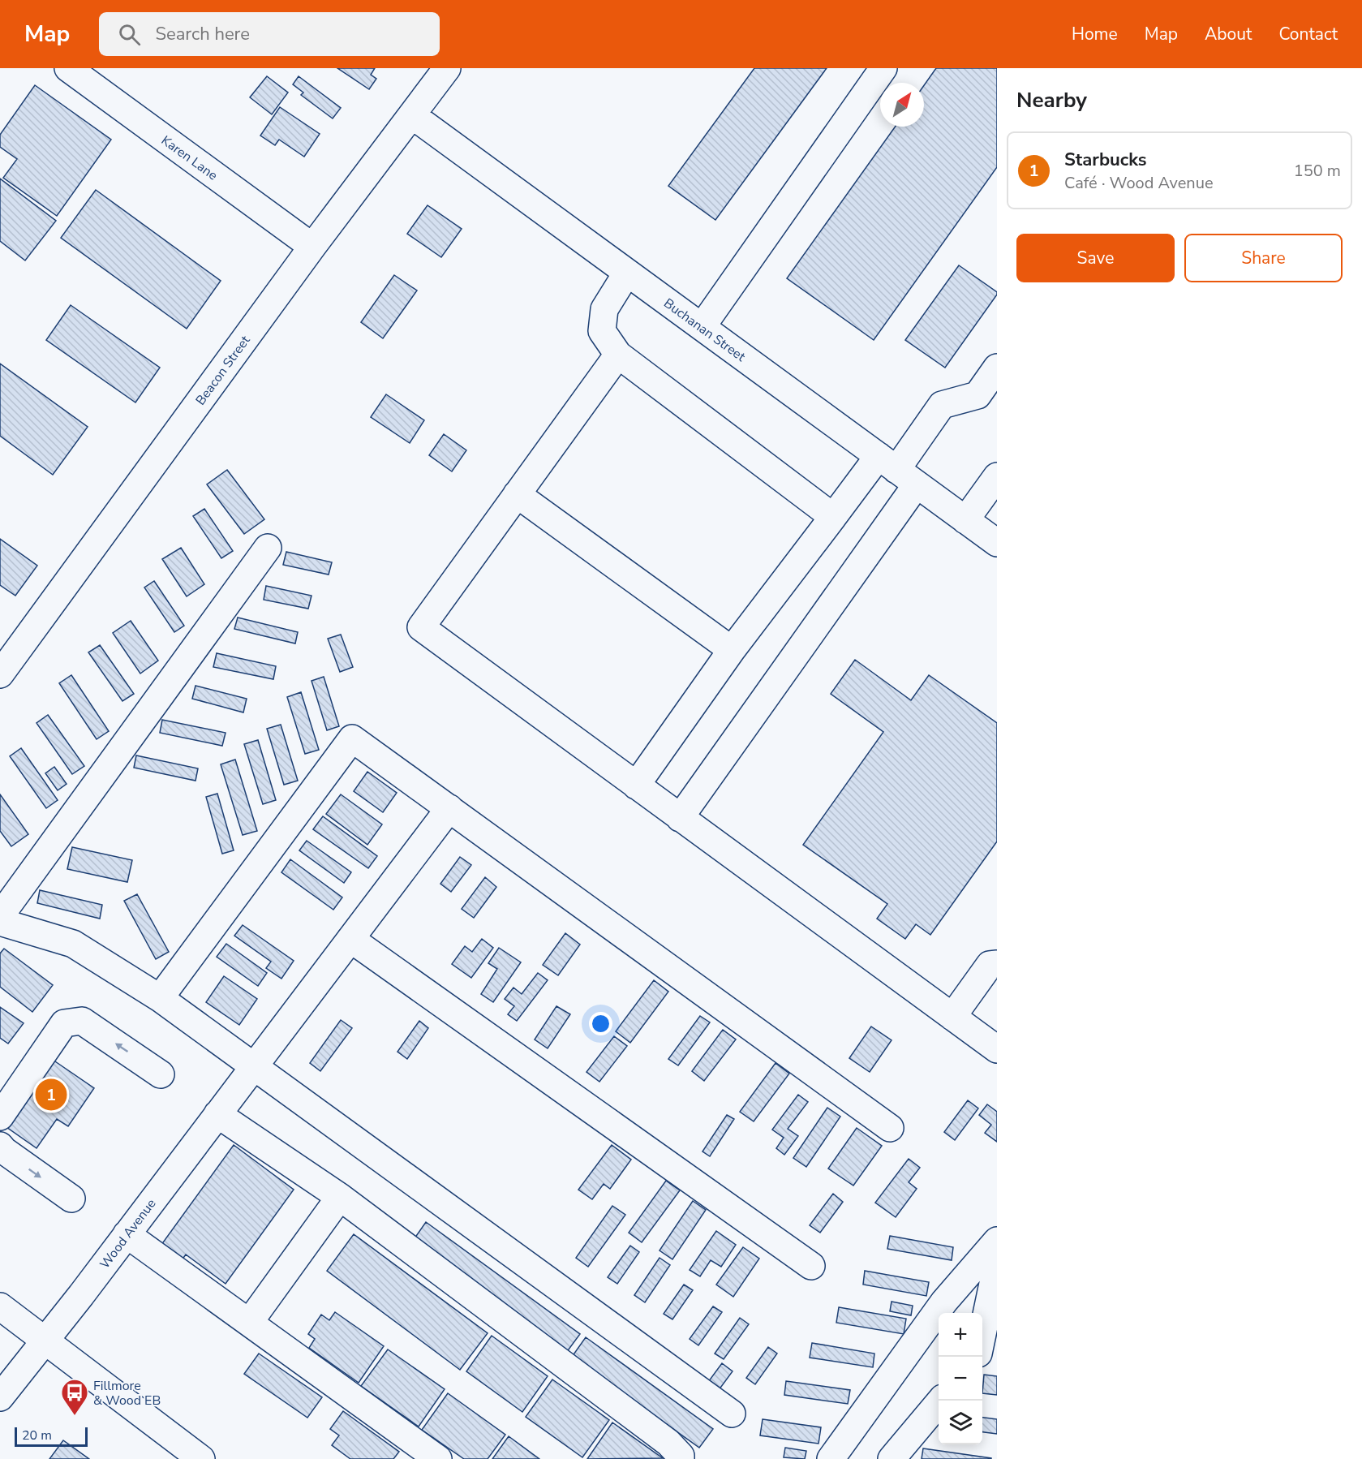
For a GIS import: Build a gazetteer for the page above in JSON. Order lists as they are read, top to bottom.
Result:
{
  "streets": {
    "street": [
      "Karen Lane",
      "Buchanan Street",
      "Beacon Street",
      "Wood Avenue"
    ]
  },
  "crossings": [
    ["Karen Lane", "Beacon Street"],
    ["Buchanan Street", "Beacon Street"]
  ],
  "places": {
    "bus stop": ["Fillmore & Wood EB"]
  },
  "scale_bar": "20 m",
  "north": "top right",
  "page": {
    "header": "Map",
    "search": "Search here",
    "nav": [
      "Home",
      "Map",
      "About",
      "Contact"
    ],
    "heading": "Nearby",
    "list": [
      {
        "mark": "1",
        "name": "Starbucks",
        "note": "Café · Wood Avenue",
        "value": "150 m"
      }
    ],
    "buttons": ["Save", "Share"],
    "pins": "1",
    "map_buttons": ["+", "−"],
    "scale": "20 m"
  }
}
